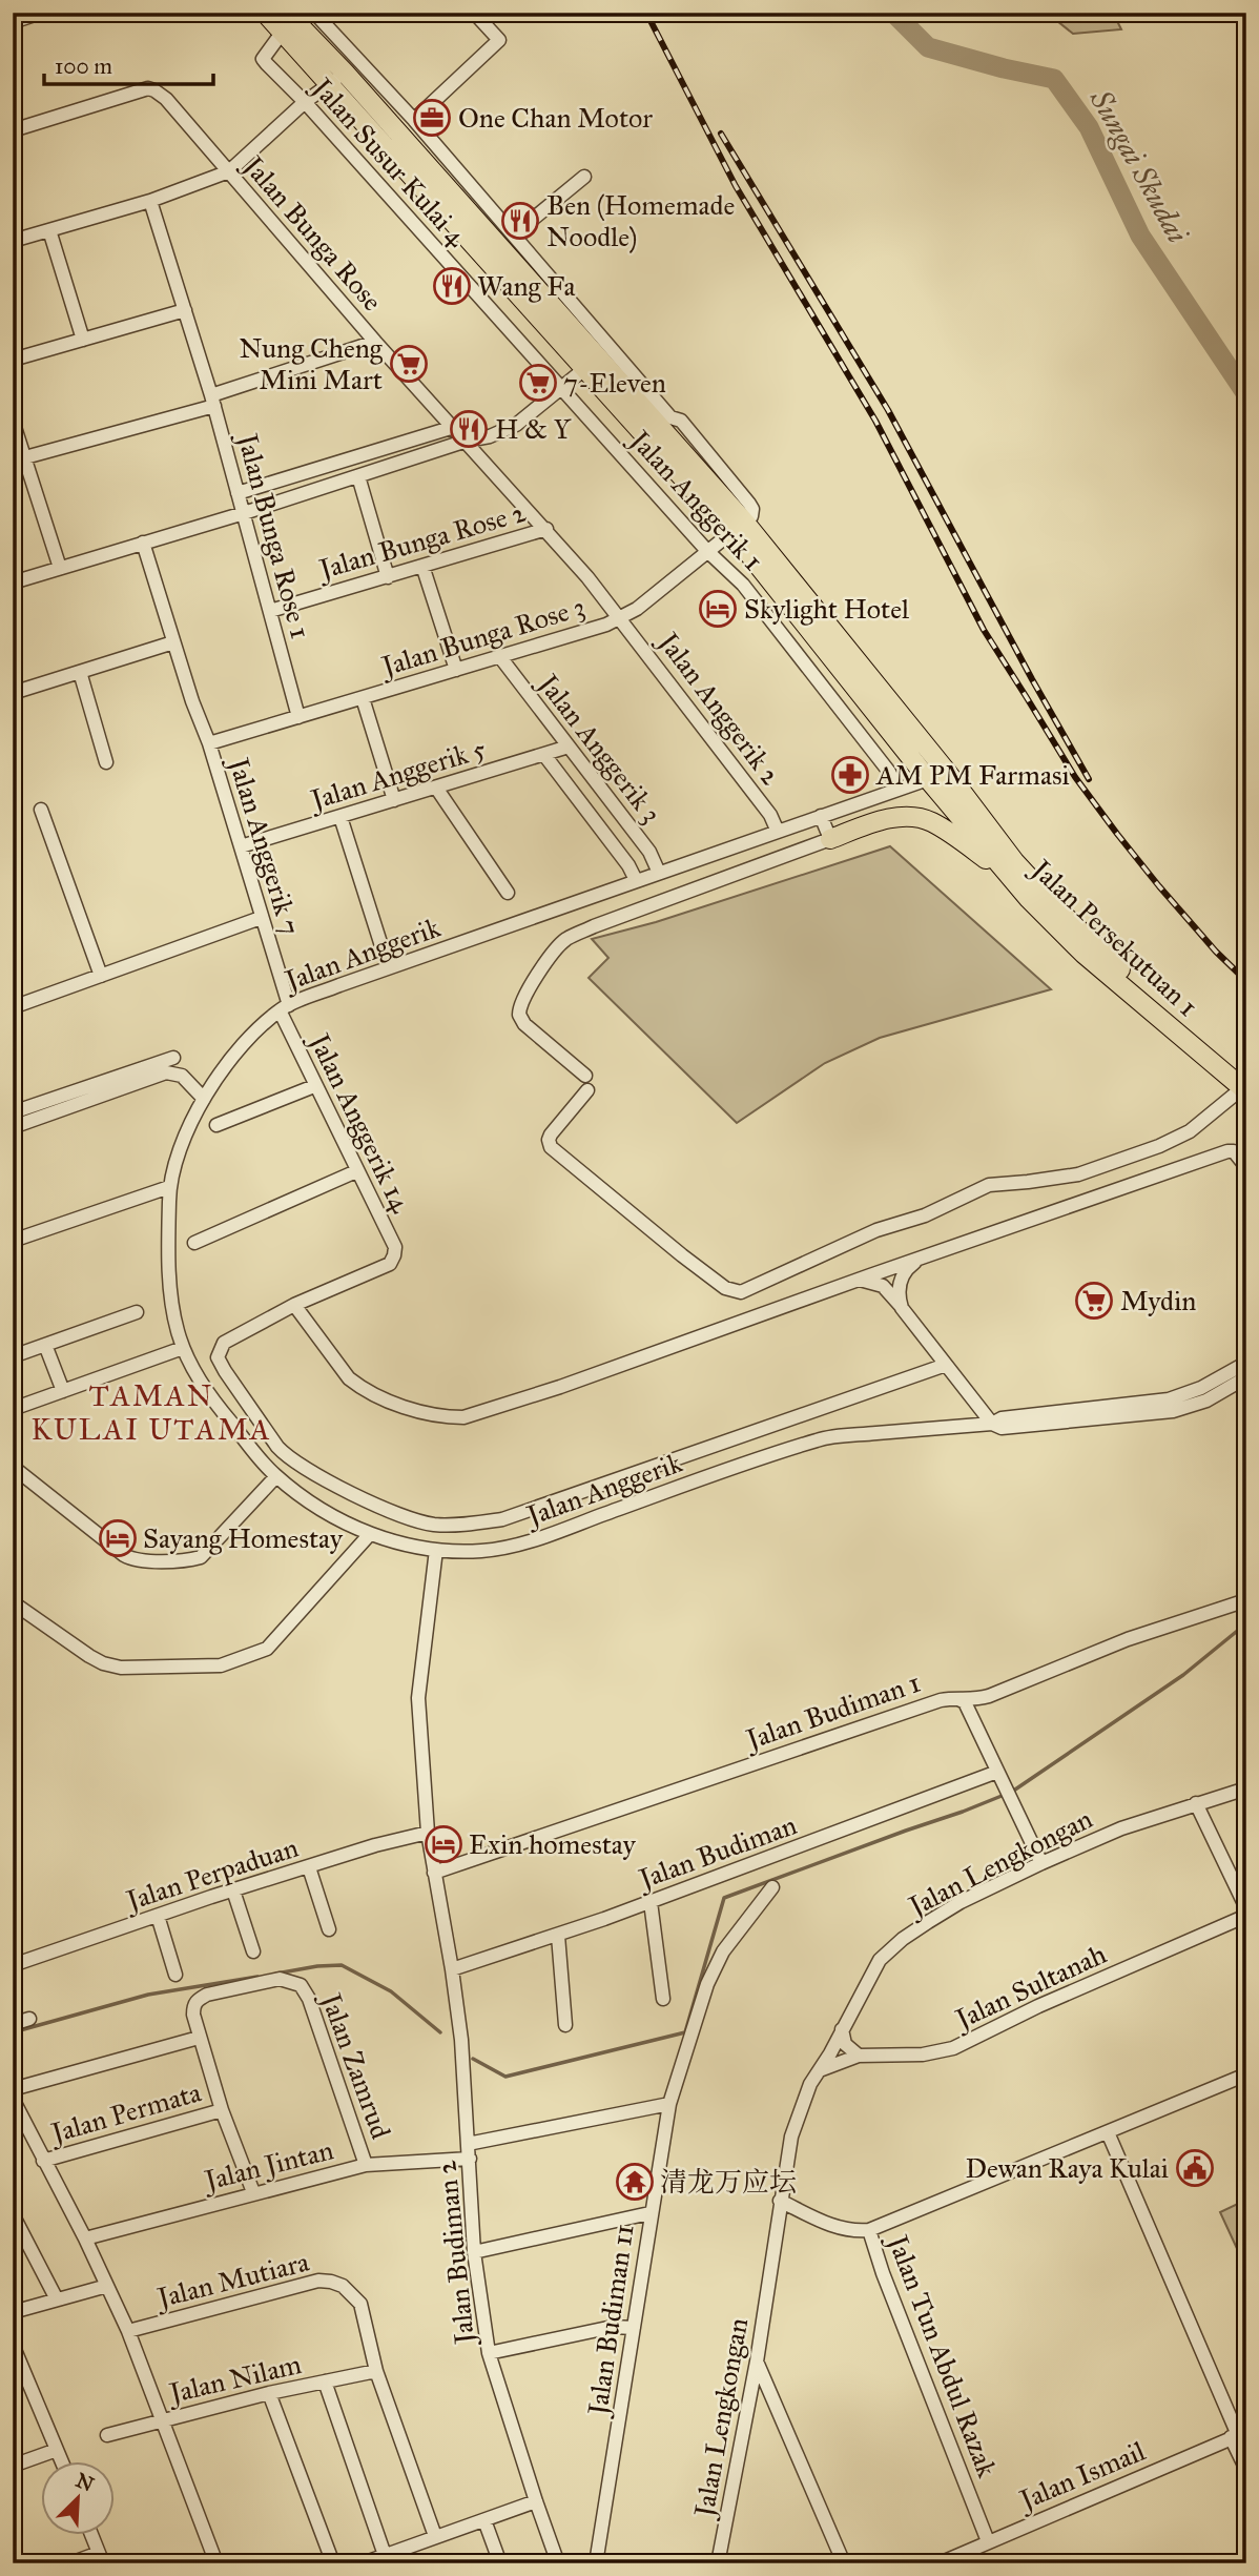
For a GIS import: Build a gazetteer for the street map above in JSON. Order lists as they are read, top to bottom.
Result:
{
  "streets": {
    "highway": ["Jalan Persekutuan 1"],
    "street": [
      "Jalan Susur Kulai 4",
      "Jalan Bunga Rose",
      "Jalan Anggerik 1",
      "Jalan Bunga Rose 1",
      "Jalan Bunga Rose 2",
      "Jalan Bunga Rose 3",
      "Jalan Anggerik 2",
      "Jalan Anggerik 3",
      "Jalan Anggerik 5",
      "Jalan Anggerik 7",
      "Jalan Anggerik",
      "Jalan Anggerik 14",
      "Jalan Budiman 1",
      "Jalan Budiman",
      "Jalan Lengkongan",
      "Jalan Perpaduan",
      "Jalan Sultanah",
      "Jalan Zamrud",
      "Jalan Permata",
      "Jalan Jintan",
      "Jalan Budiman 2",
      "Jalan Mutiara",
      "Jalan Budiman 11",
      "Jalan Tun Abdul Razak",
      "Jalan Nilam",
      "Jalan Ismail"
    ]
  },
  "crossings": [
    ["Jalan Susur Kulai 4", "Jalan Anggerik 1"],
    ["Jalan Susur Kulai 4", "Jalan Persekutuan 1"],
    ["Jalan Bunga Rose", "Jalan Bunga Rose 2"],
    ["Jalan Bunga Rose", "Jalan Bunga Rose 3"],
    ["Jalan Bunga Rose", "Jalan Anggerik 2"],
    ["Jalan Anggerik 1", "Jalan Bunga Rose 3"],
    ["Jalan Anggerik 1", "Jalan Anggerik"],
    ["Jalan Bunga Rose 1", "Jalan Bunga Rose 2"],
    ["Jalan Bunga Rose 1", "Jalan Bunga Rose 3"],
    ["Jalan Bunga Rose 3", "Jalan Anggerik 2"],
    ["Jalan Bunga Rose 3", "Jalan Anggerik 3"],
    ["Jalan Bunga Rose 3", "Jalan Anggerik 7"],
    ["Jalan Bunga Rose 3", "Jalan Persekutuan 1"],
    ["Jalan Anggerik 2", "Jalan Anggerik"],
    ["Jalan Anggerik 3", "Jalan Anggerik 5"],
    ["Jalan Anggerik 3", "Jalan Anggerik"],
    ["Jalan Anggerik 5", "Jalan Anggerik 7"],
    ["Jalan Anggerik 7", "Jalan Anggerik"],
    ["Jalan Anggerik 7", "Jalan Anggerik 14"],
    ["Jalan Persekutuan 1", "Jalan Anggerik"],
    ["Jalan Anggerik", "Jalan Anggerik 14"],
    ["Jalan Anggerik", "Jalan Budiman 2"],
    ["Jalan Budiman 1", "Jalan Budiman 2"],
    ["Jalan Budiman", "Jalan Budiman 2"],
    ["Jalan Lengkongan", "Jalan Sultanah"],
    ["Jalan Perpaduan", "Jalan Budiman 2"],
    ["Jalan Zamrud", "Jalan Jintan"],
    ["Jalan Jintan", "Jalan Budiman 2"],
    ["Jalan Jintan", "Jalan Budiman 11"],
    ["Jalan Mutiara", "Jalan Nilam"],
    ["Jalan Tun Abdul Razak", "Jalan Ismail"]
  ],
  "districts": ["TAMAN KULAI UTAMA"],
  "water": ["Sungai Skudai"],
  "places": {
    "office": ["One Chan Motor"],
    "restaurant": ["Ben (Homemade Noodle)", "Wang Fa", "H & Y"],
    "supermarket": ["Nung Cheng Mini Mart", "7-Eleven", "Mydin"],
    "hotel": ["Skylight Hotel", "Sayang Homestay", "Exin homestay"],
    "pharmacy": ["AM PM Farmasi"],
    "public building": ["Dewan Raya Kulai"],
    "temple": ["清龙万应坛"]
  },
  "scale_bar": "100 m",
  "north": "top right"
}
